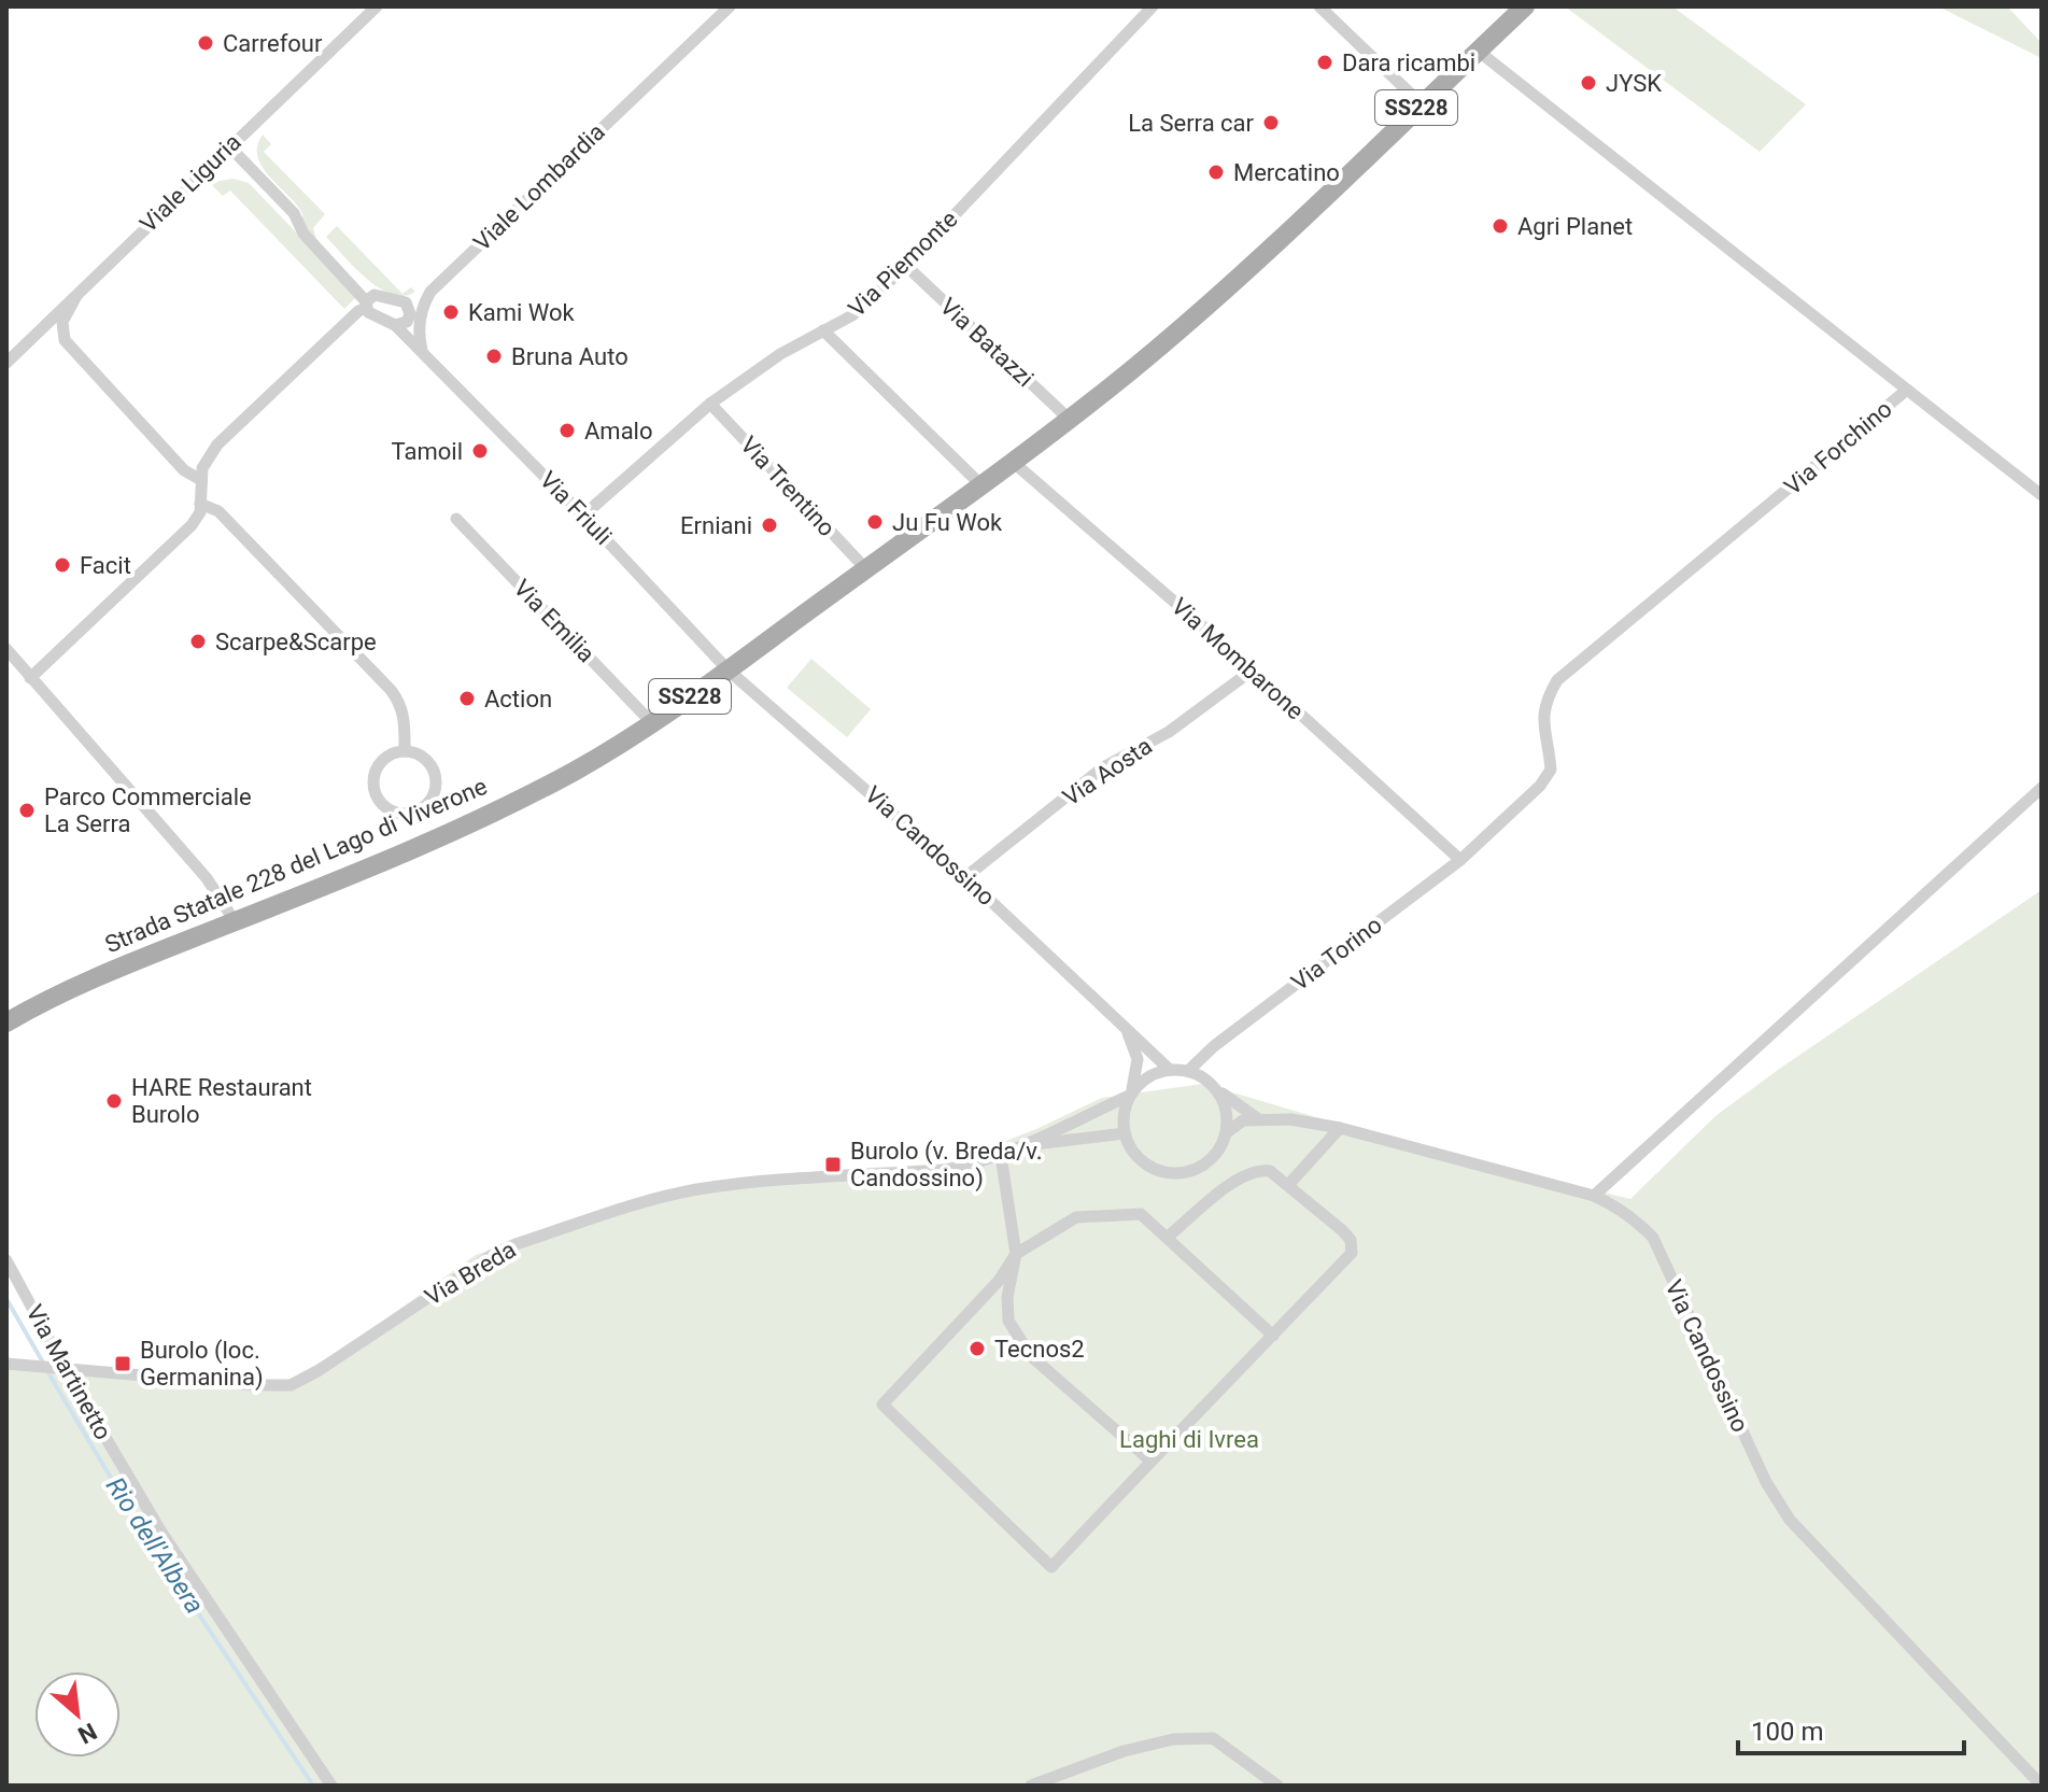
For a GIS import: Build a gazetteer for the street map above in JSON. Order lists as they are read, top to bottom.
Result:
{
  "streets": {
    "main road": ["SS228", "Strada Statale 228 del Lago di Viverone"],
    "street": [
      "Viale Liguria",
      "Viale Lombardia",
      "Via Piemonte",
      "Via Batazzi",
      "Via Forchino",
      "Via Trentino",
      "Via Friuli",
      "Via Emilia",
      "Via Mombarone",
      "Via Aosta",
      "Via Candossino",
      "Via Torino",
      "Via Breda",
      "Via Martinetto"
    ]
  },
  "crossings": [
    ["Viale Lombardia", "Via Friuli"],
    ["Via Piemonte", "Via Batazzi"],
    ["Via Piemonte", "Via Trentino"],
    ["Via Piemonte", "Via Friuli"],
    ["Via Batazzi", "Strada Statale 228 del Lago di Viverone"],
    ["Via Forchino", "Via Mombarone"],
    ["Via Forchino", "Strada Statale 228 del Lago di Viverone"],
    ["Via Forchino", "Via Torino"],
    ["Via Trentino", "Strada Statale 228 del Lago di Viverone"],
    ["Via Friuli", "Via Candossino"],
    ["Via Friuli", "Strada Statale 228 del Lago di Viverone"],
    ["Via Emilia", "Strada Statale 228 del Lago di Viverone"],
    ["Via Mombarone", "Via Aosta"],
    ["Via Mombarone", "Strada Statale 228 del Lago di Viverone"],
    ["Via Mombarone", "Via Torino"],
    ["Via Aosta", "Via Candossino"],
    ["Via Candossino", "Strada Statale 228 del Lago di Viverone"],
    ["Via Candossino", "Via Torino"],
    ["Via Candossino", "Via Breda"],
    ["Via Torino", "Via Breda"],
    ["Via Breda", "Via Martinetto"]
  ],
  "water": ["Rio dell'Albera"],
  "parks": ["Laghi di Ivrea"],
  "places": {
    "other": [
      "Carrefour",
      "Dara ricambi",
      "JYSK",
      "La Serra car",
      "Mercatino",
      "Agri Planet",
      "Kami Wok",
      "Bruna Auto",
      "Amalo",
      "Tamoil",
      "Ju Fu Wok",
      "Erniani",
      "Facit",
      "Scarpe&Scarpe",
      "Action",
      "Parco Commerciale La Serra",
      "HARE Restaurant Burolo",
      "Tecnos2"
    ],
    "transit": ["Burolo (v. Breda/v. Candossino)", "Burolo (loc. Germanina)"]
  },
  "scale_bar": "100 m",
  "north": "bottom right"
}
